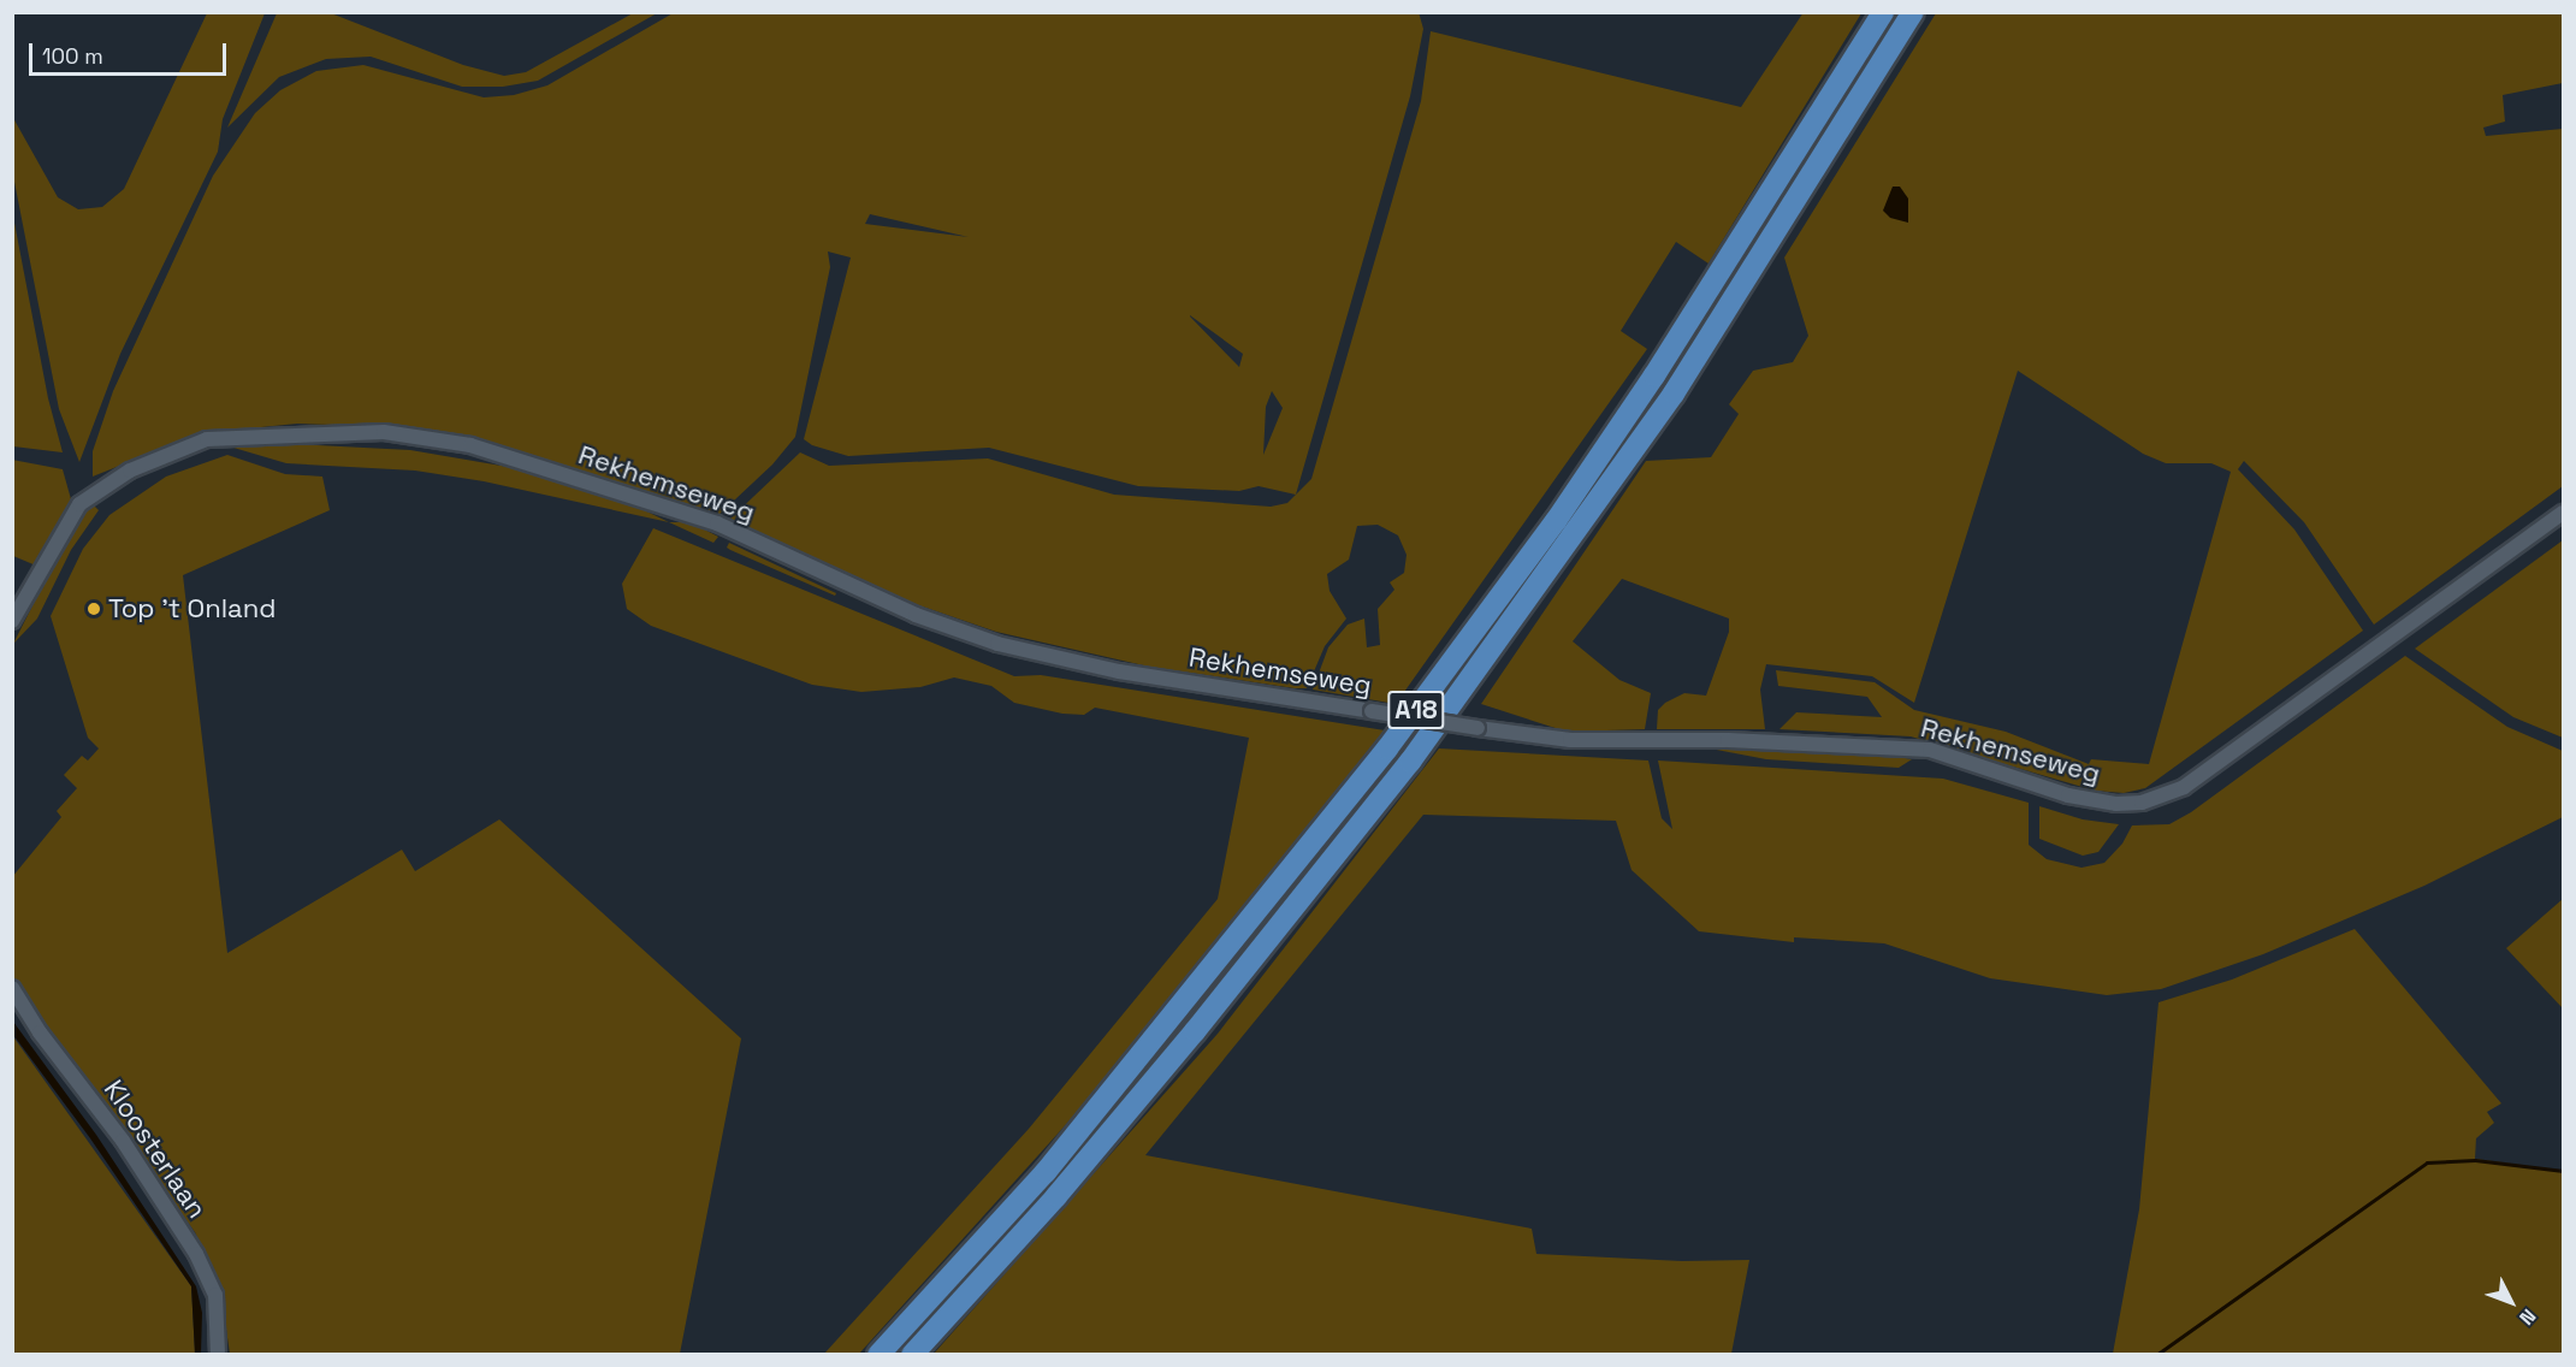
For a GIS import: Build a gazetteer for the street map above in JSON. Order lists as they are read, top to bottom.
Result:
{
  "streets": {
    "highway": ["A18"],
    "street": ["Rekhemseweg", "Kloosterlaan"]
  },
  "places": ["Top 't Onland"],
  "scale_bar": "100 m",
  "north": "bottom right"
}
